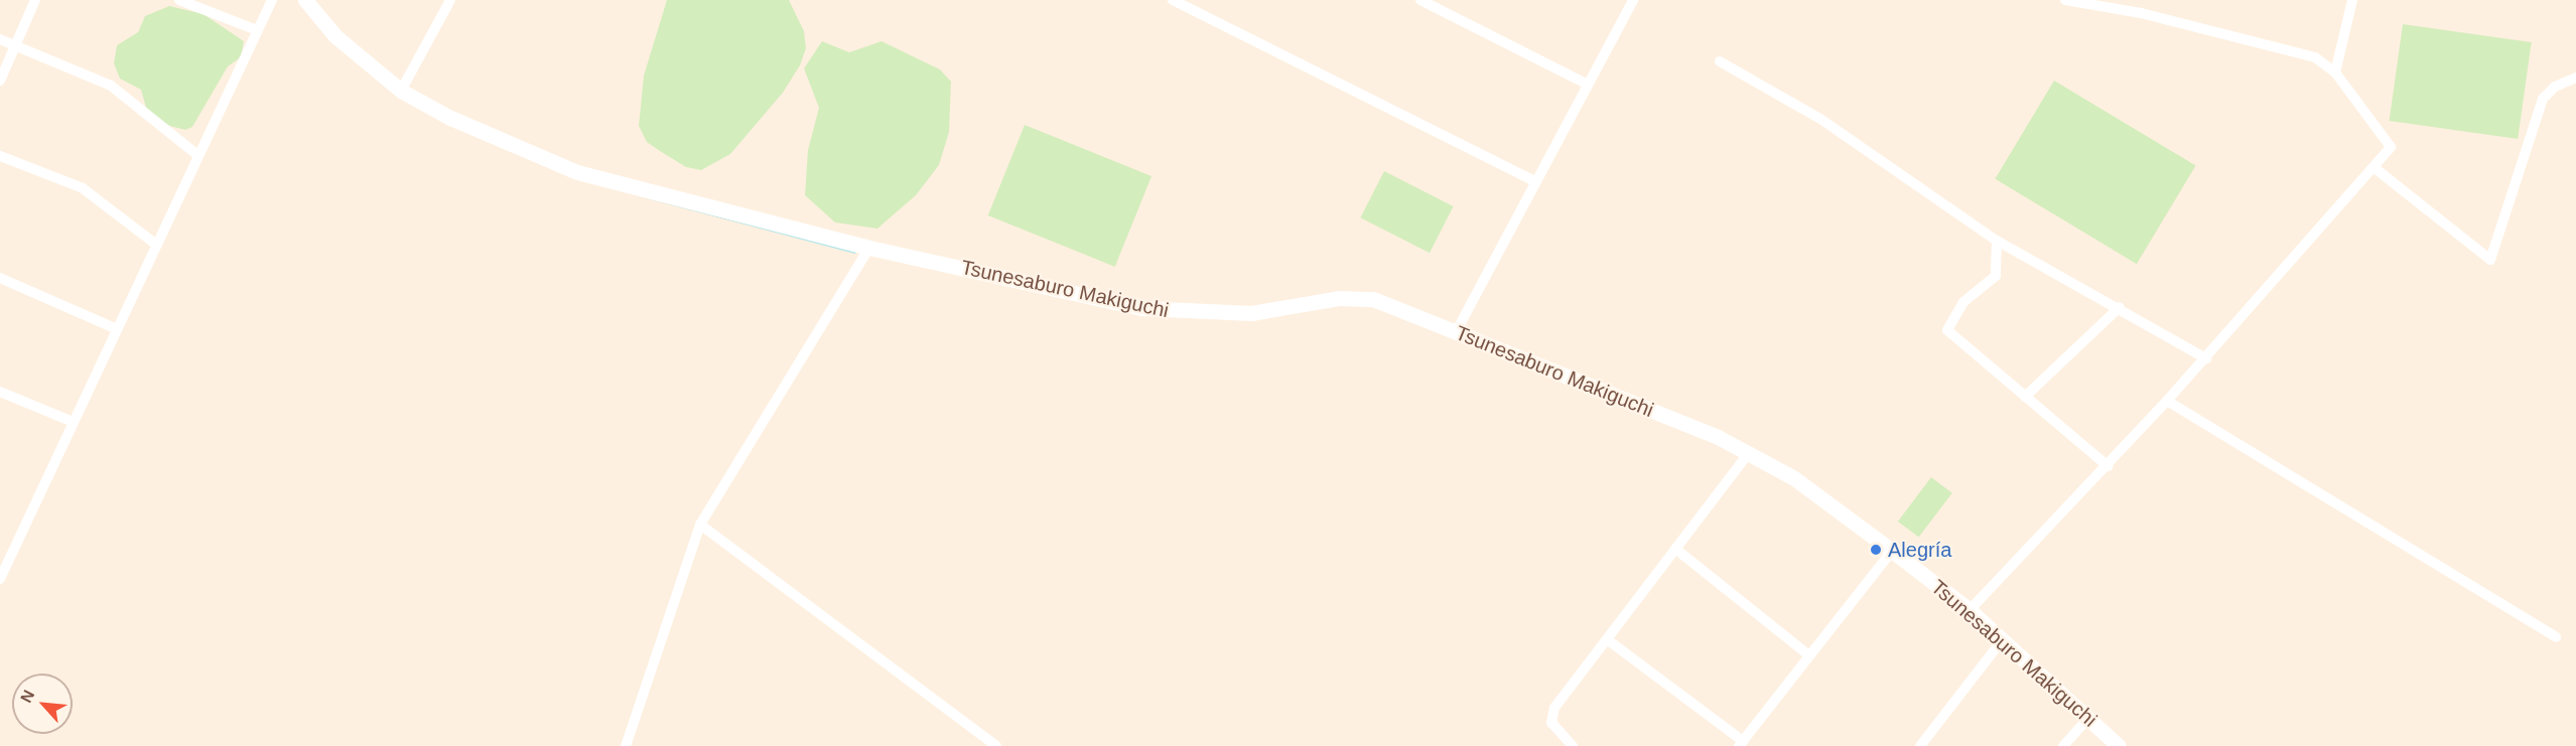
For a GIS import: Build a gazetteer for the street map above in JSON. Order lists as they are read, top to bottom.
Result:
{
  "streets": {
    "street": ["Tsunesaburo Makiguchi"]
  },
  "places": ["Alegría"],
  "north": "top left"
}
